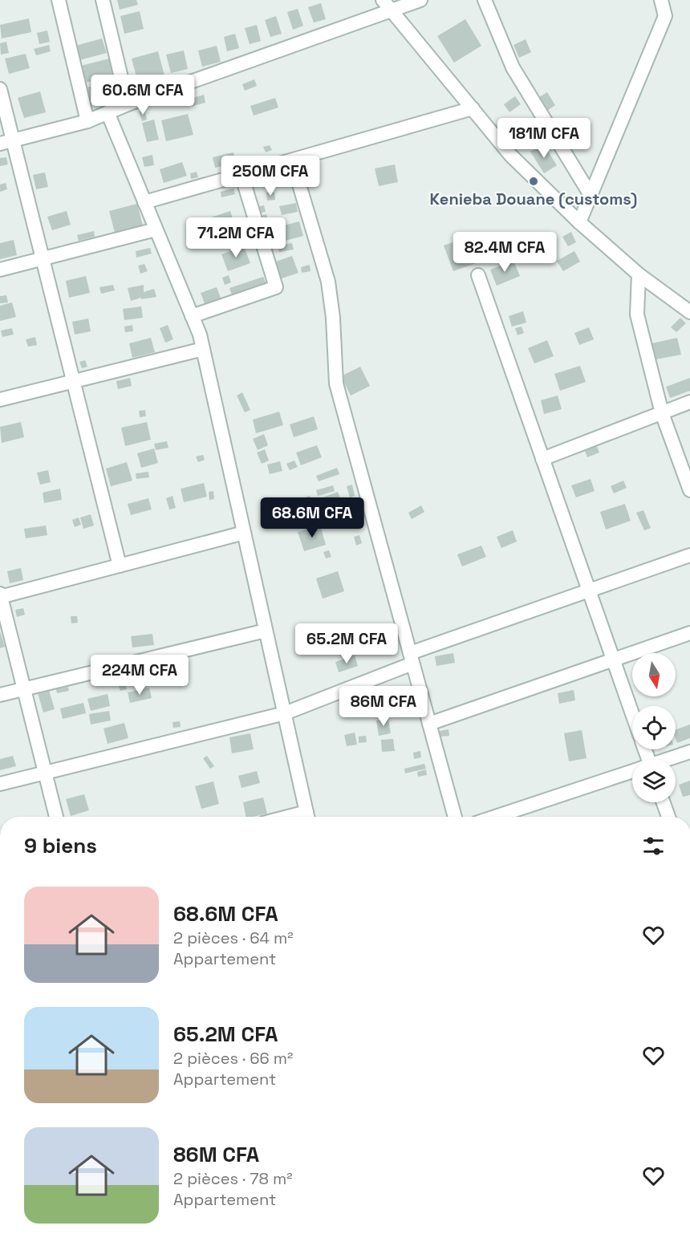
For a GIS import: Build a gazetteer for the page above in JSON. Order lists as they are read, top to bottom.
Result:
{
  "places": ["Kenieba Douane (customs)"],
  "north": "bottom",
  "page": {
    "price": [
      "60.6M CFA",
      "181M CFA",
      "250M CFA",
      "71.2M CFA",
      "82.4M CFA",
      "68.6M CFA",
      "65.2M CFA",
      "224M CFA",
      "86M CFA"
    ],
    "heading": "9 biens",
    "list": [
      {
        "name": "68.6M CFA",
        "note": "2 pièces · 64 m² · Appartement"
      },
      {
        "name": "65.2M CFA",
        "note": "2 pièces · 66 m² · Appartement"
      },
      {
        "name": "86M CFA",
        "note": "2 pièces · 78 m² · Appartement"
      }
    ]
  }
}
